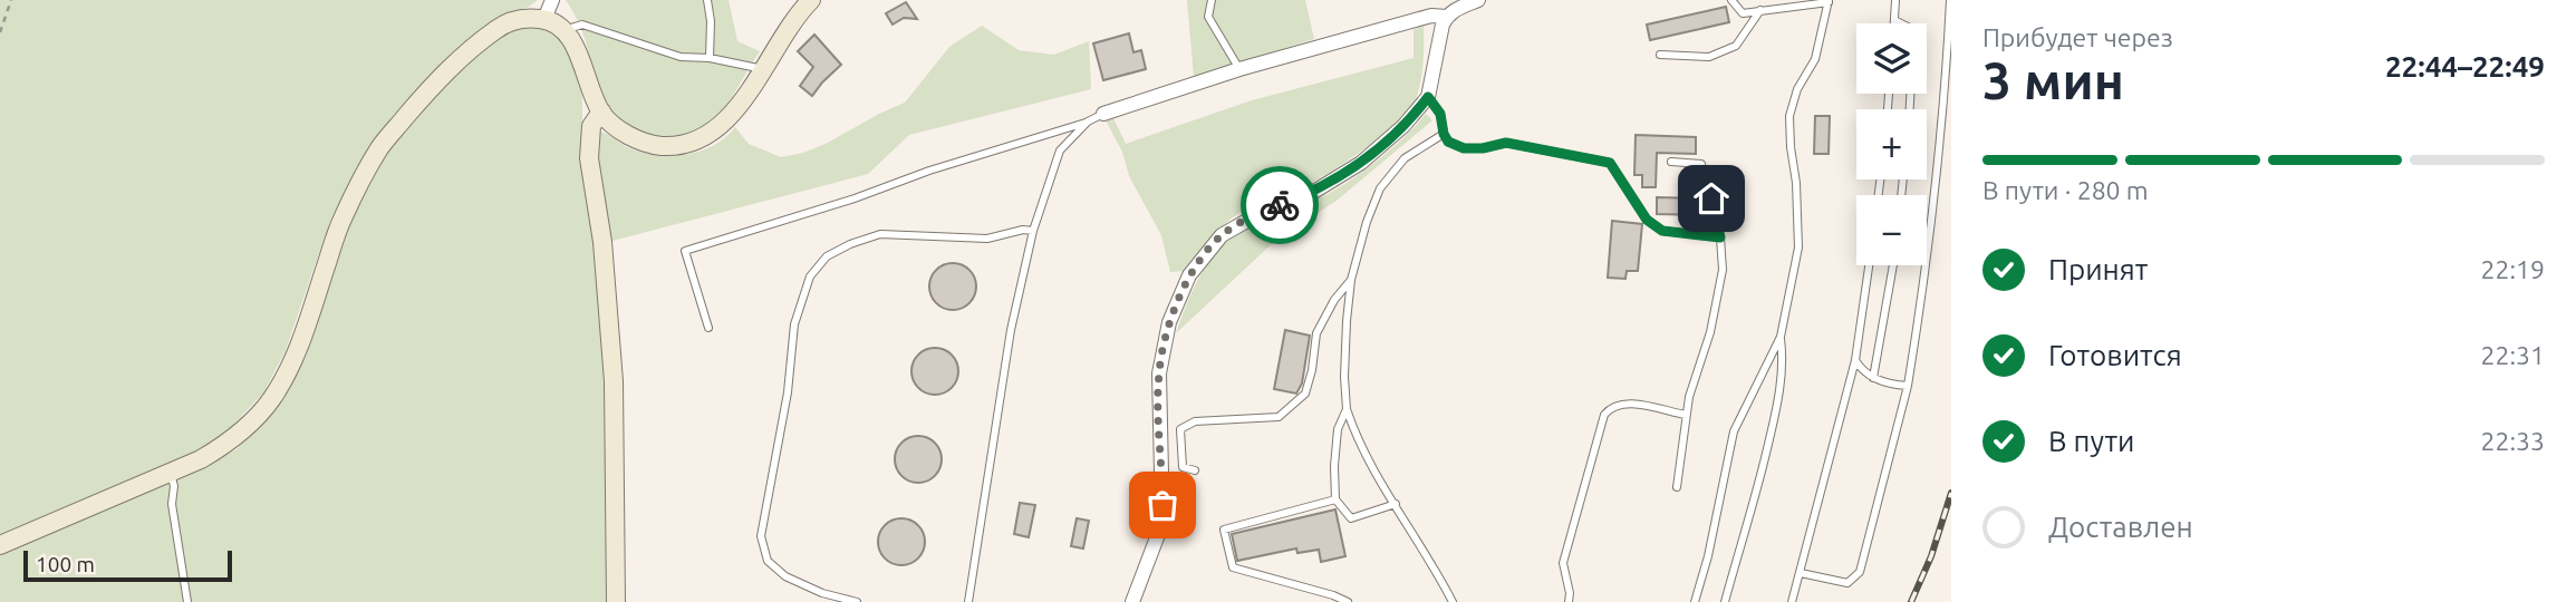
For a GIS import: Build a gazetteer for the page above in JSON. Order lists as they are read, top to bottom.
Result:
{
  "scale_bar": "100 m",
  "page": {
    "heading": ["3 мин", "Прибудет через", "22:44–22:49"],
    "map_buttons": ["+", "−"],
    "bar": "В пути · 280 m",
    "list": [
      ["Принят", "22:19"],
      ["Готовится", "22:31"],
      ["В пути", "22:33"],
      "Доставлен"
    ],
    "scale": "100 m"
  }
}
